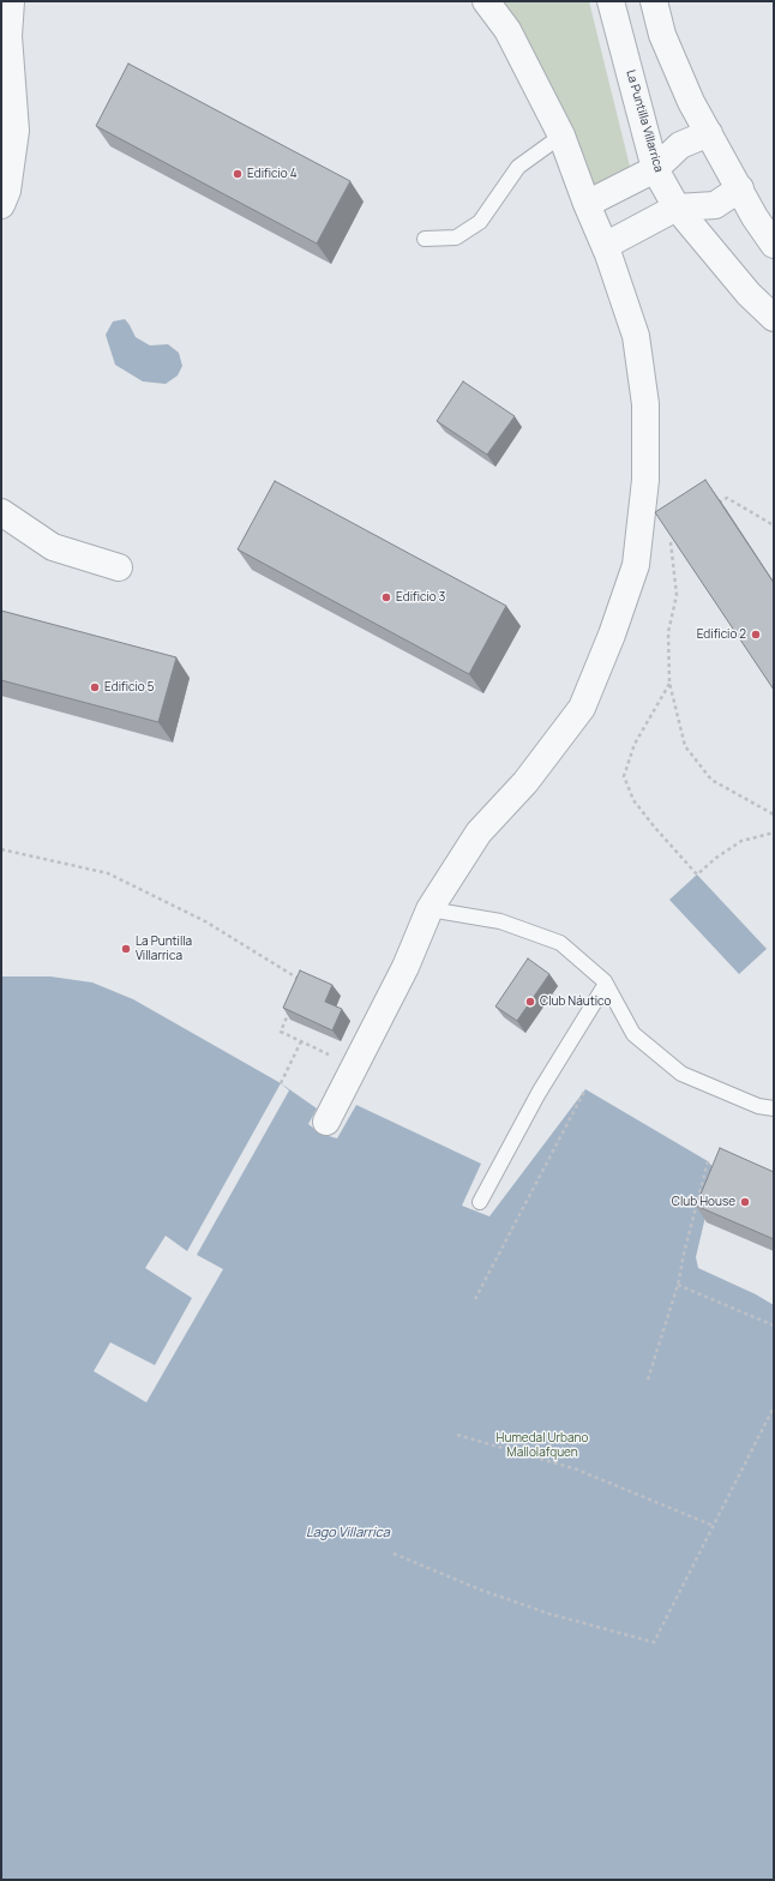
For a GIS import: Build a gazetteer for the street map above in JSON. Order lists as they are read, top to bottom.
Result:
{
  "streets": {
    "street": ["La Puntilla Villarrica"]
  },
  "water": ["Lago Villarrica"],
  "parks": ["Humedal Urbano Mallolafquen"],
  "places": [
    "Edificio 4",
    "Edificio 3",
    "Edificio 2",
    "Edificio 5",
    "La Puntilla Villarrica",
    "Club Náutico",
    "Club House"
  ]
}
